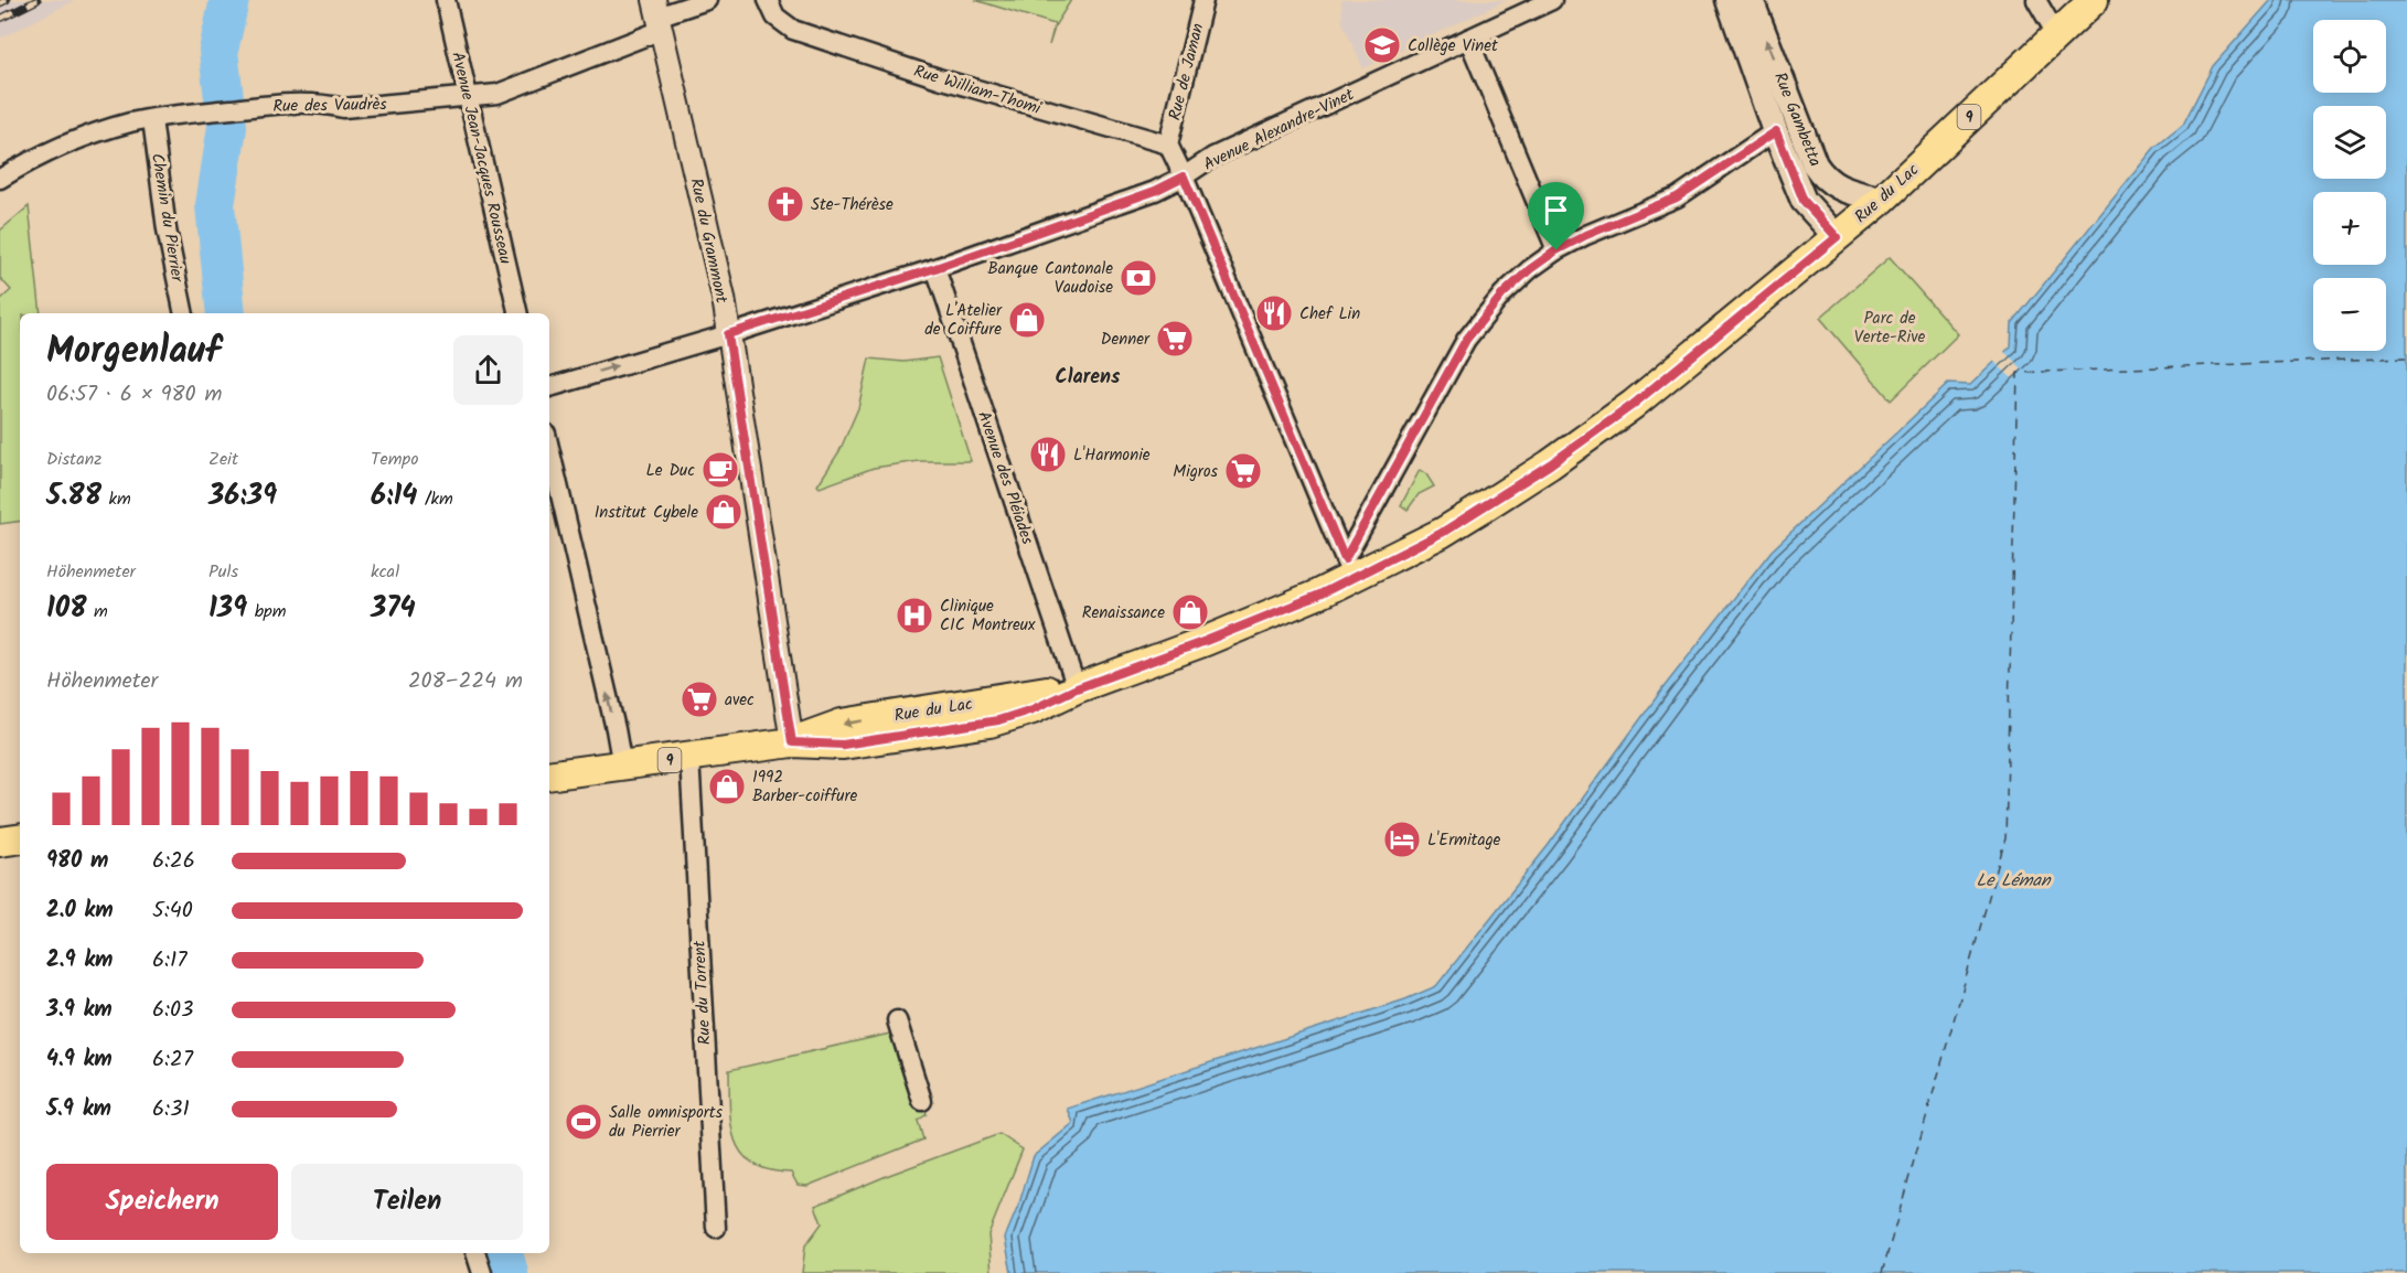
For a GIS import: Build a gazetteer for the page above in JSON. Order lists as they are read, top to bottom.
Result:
{
  "streets": {
    "main road": ["9", "Rue Gambetta", "Rue du Lac"],
    "street": [
      "Rue de Jaman",
      "Rue William-Thomi",
      "Rue des Vaudrès",
      "Avenue Alexandre-Vinet",
      "Avenue Jean-Jacques Rousseau",
      "Chemin du Pierrier",
      "Rue du Grammont",
      "Avenue des Pléiades",
      "Rue du Torrent"
    ]
  },
  "crossings": [
    ["Rue de Jaman", "Rue William-Thomi"],
    ["Rue des Vaudrès", "Avenue Jean-Jacques Rousseau"],
    ["Rue des Vaudrès", "Chemin du Pierrier"],
    ["Rue des Vaudrès", "Rue du Grammont"],
    ["Rue Gambetta", "Rue du Lac"],
    ["Avenue Alexandre-Vinet", "Rue du Grammont"],
    ["Avenue Alexandre-Vinet", "Avenue des Pléiades"],
    ["Rue du Lac", "Rue du Grammont"],
    ["Rue du Lac", "Avenue des Pléiades"],
    ["Rue du Lac", "Rue du Torrent"]
  ],
  "districts": ["Clarens"],
  "water": ["Le Léman"],
  "parks": ["Parc de Verte-Rive"],
  "places": {
    "school or university": ["Collège Vinet"],
    "church": ["Ste-Thérèse"],
    "bank": ["Banque Cantonale Vaudoise"],
    "restaurant": ["Chef Lin", "L'Harmonie"],
    "shop": [
      "L'Atelier de Coiffure",
      "Institut Cybele",
      "Renaissance",
      "1992 Barber-coiffure"
    ],
    "supermarket": ["Denner", "Migros", "avec"],
    "cafe": ["Le Duc"],
    "hospital": ["Clinique CIC Montreux"],
    "hotel": ["L'Ermitage"],
    "sports": ["Salle omnisports du Pierrier"]
  },
  "page": {
    "map_buttons": ["+", "−"],
    "heading": ["Morgenlauf", "06:57 · 6 × 980 m"],
    "stats": [
      ["Distanz", "5.88 km"],
      ["Zeit", "36:39"],
      ["Tempo", "6:14 /km"],
      ["Höhenmeter", "108 m"],
      ["Puls", "139 bpm"],
      ["kcal", "374"]
    ],
    "chart": ["Höhenmeter", "208–224 m"],
    "list": [
      {
        "name": "980 m",
        "note": "6:26"
      },
      {
        "name": "2.0 km",
        "note": "5:40"
      },
      {
        "name": "2.9 km",
        "note": "6:17"
      },
      {
        "name": "3.9 km",
        "note": "6:03"
      },
      {
        "name": "4.9 km",
        "note": "6:27"
      },
      {
        "name": "5.9 km",
        "note": "6:31"
      }
    ],
    "buttons": ["Speichern", "Teilen"]
  }
}
